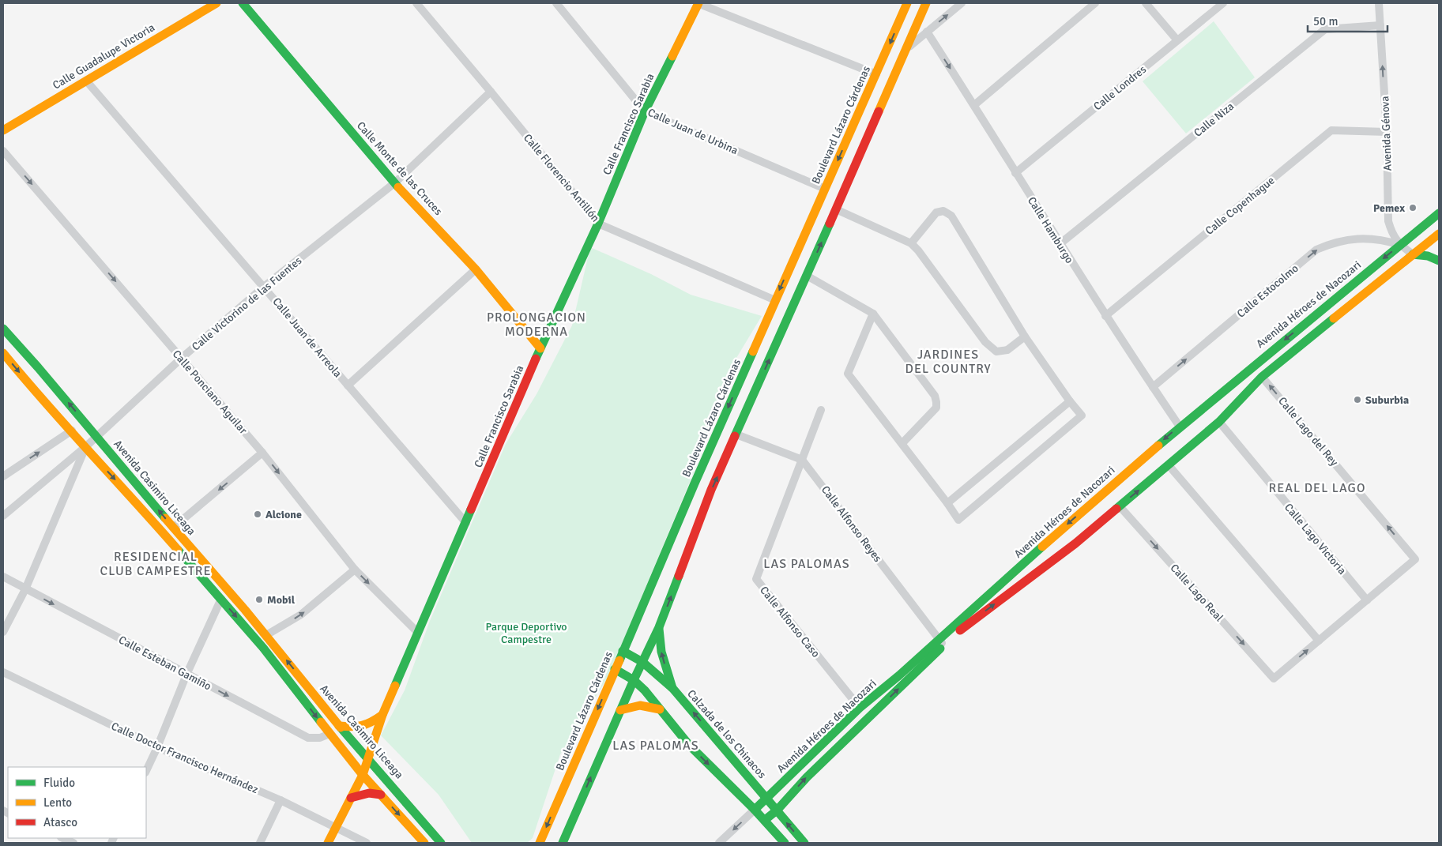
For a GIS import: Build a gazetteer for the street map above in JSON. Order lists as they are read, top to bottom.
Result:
{
  "streets": {
    "main road": [
      "Calle Guadalupe Victoria",
      "Calle Francisco Sarabia",
      "Boulevard Lázaro Cárdenas",
      "Calle Monte de las Cruces",
      "Avenida Héroes de Nacozari",
      "Avenida Casimiro Liceaga",
      "Calzada de los Chinacos"
    ],
    "street": [
      "Calle Londres",
      "Calle Niza",
      "Calle Juan de Urbina",
      "Avenida Génova",
      "Calle Florencio Antillón",
      "Calle Copenhague",
      "Calle Hamburgo",
      "Calle Estocolmo",
      "Calle Victorino de las Fuentes",
      "Calle Juan de Arreola",
      "Calle Ponciano Aguilar",
      "Calle Lago del Rey",
      "Calle Alfonso Reyes",
      "Calle Lago Victoria",
      "Calle Lago Real",
      "Calle Alfonso Caso",
      "Calle Esteban Gamiño",
      "Calle Doctor Francisco Hernández"
    ]
  },
  "crossings": [
    ["Calle Guadalupe Victoria", "Calle Juan de Arreola"],
    ["Calle Londres", "Calle Hamburgo"],
    ["Calle Niza", "Avenida Génova"],
    ["Calle Niza", "Calle Hamburgo"],
    ["Calle Francisco Sarabia", "Calle Juan de Urbina"],
    ["Calle Francisco Sarabia", "Calle Monte de las Cruces"],
    ["Calle Francisco Sarabia", "Calle Florencio Antillón"],
    ["Calle Francisco Sarabia", "Calle Juan de Arreola"],
    ["Calle Francisco Sarabia", "Calle Ponciano Aguilar"],
    ["Calle Francisco Sarabia", "Avenida Casimiro Liceaga"],
    ["Calle Francisco Sarabia", "Calle Doctor Francisco Hernández"],
    ["Boulevard Lázaro Cárdenas", "Calle Juan de Urbina"],
    ["Boulevard Lázaro Cárdenas", "Calle Florencio Antillón"],
    ["Boulevard Lázaro Cárdenas", "Calzada de los Chinacos"],
    ["Avenida Génova", "Calle Copenhague"],
    ["Avenida Génova", "Calle Estocolmo"],
    ["Avenida Génova", "Avenida Héroes de Nacozari"],
    ["Calle Monte de las Cruces", "Calle Victorino de las Fuentes"],
    ["Calle Florencio Antillón", "Calle Victorino de las Fuentes"],
    ["Calle Copenhague", "Calle Hamburgo"],
    ["Calle Hamburgo", "Calle Estocolmo"],
    ["Calle Hamburgo", "Avenida Héroes de Nacozari"],
    ["Calle Estocolmo", "Avenida Héroes de Nacozari"],
    ["Calle Victorino de las Fuentes", "Calle Juan de Arreola"],
    ["Calle Victorino de las Fuentes", "Calle Ponciano Aguilar"],
    ["Calle Victorino de las Fuentes", "Avenida Casimiro Liceaga"],
    ["Avenida Héroes de Nacozari", "Calle Lago del Rey"],
    ["Avenida Héroes de Nacozari", "Calle Alfonso Reyes"],
    ["Avenida Héroes de Nacozari", "Calle Lago Victoria"],
    ["Avenida Héroes de Nacozari", "Calle Lago Real"],
    ["Avenida Héroes de Nacozari", "Calle Alfonso Caso"],
    ["Avenida Héroes de Nacozari", "Calzada de los Chinacos"],
    ["Calle Lago del Rey", "Calle Lago Victoria"],
    ["Avenida Casimiro Liceaga", "Calle Esteban Gamiño"],
    ["Calle Alfonso Reyes", "Calle Alfonso Caso"]
  ],
  "one_way": [
    "Avenida Génova",
    "Calle Estocolmo",
    "Calle Ponciano Aguilar",
    "Calle Lago del Rey",
    "Calle Esteban Gamiño"
  ],
  "districts": [
    "PROLONGACION MODERNA",
    "JARDINES DEL COUNTRY",
    "REAL DEL LAGO",
    "RESIDENCIAL CLUB CAMPESTRE",
    "LAS PALOMAS",
    "LAS PALOMAS"
  ],
  "parks": ["Parque Deportivo Campestre"],
  "places": [
    "Pemex",
    "Suburbia",
    "Alcione",
    "Mobil"
  ],
  "legend": ["Fluido", "Lento", "Atasco"],
  "scale_bar": "50 m"
}
